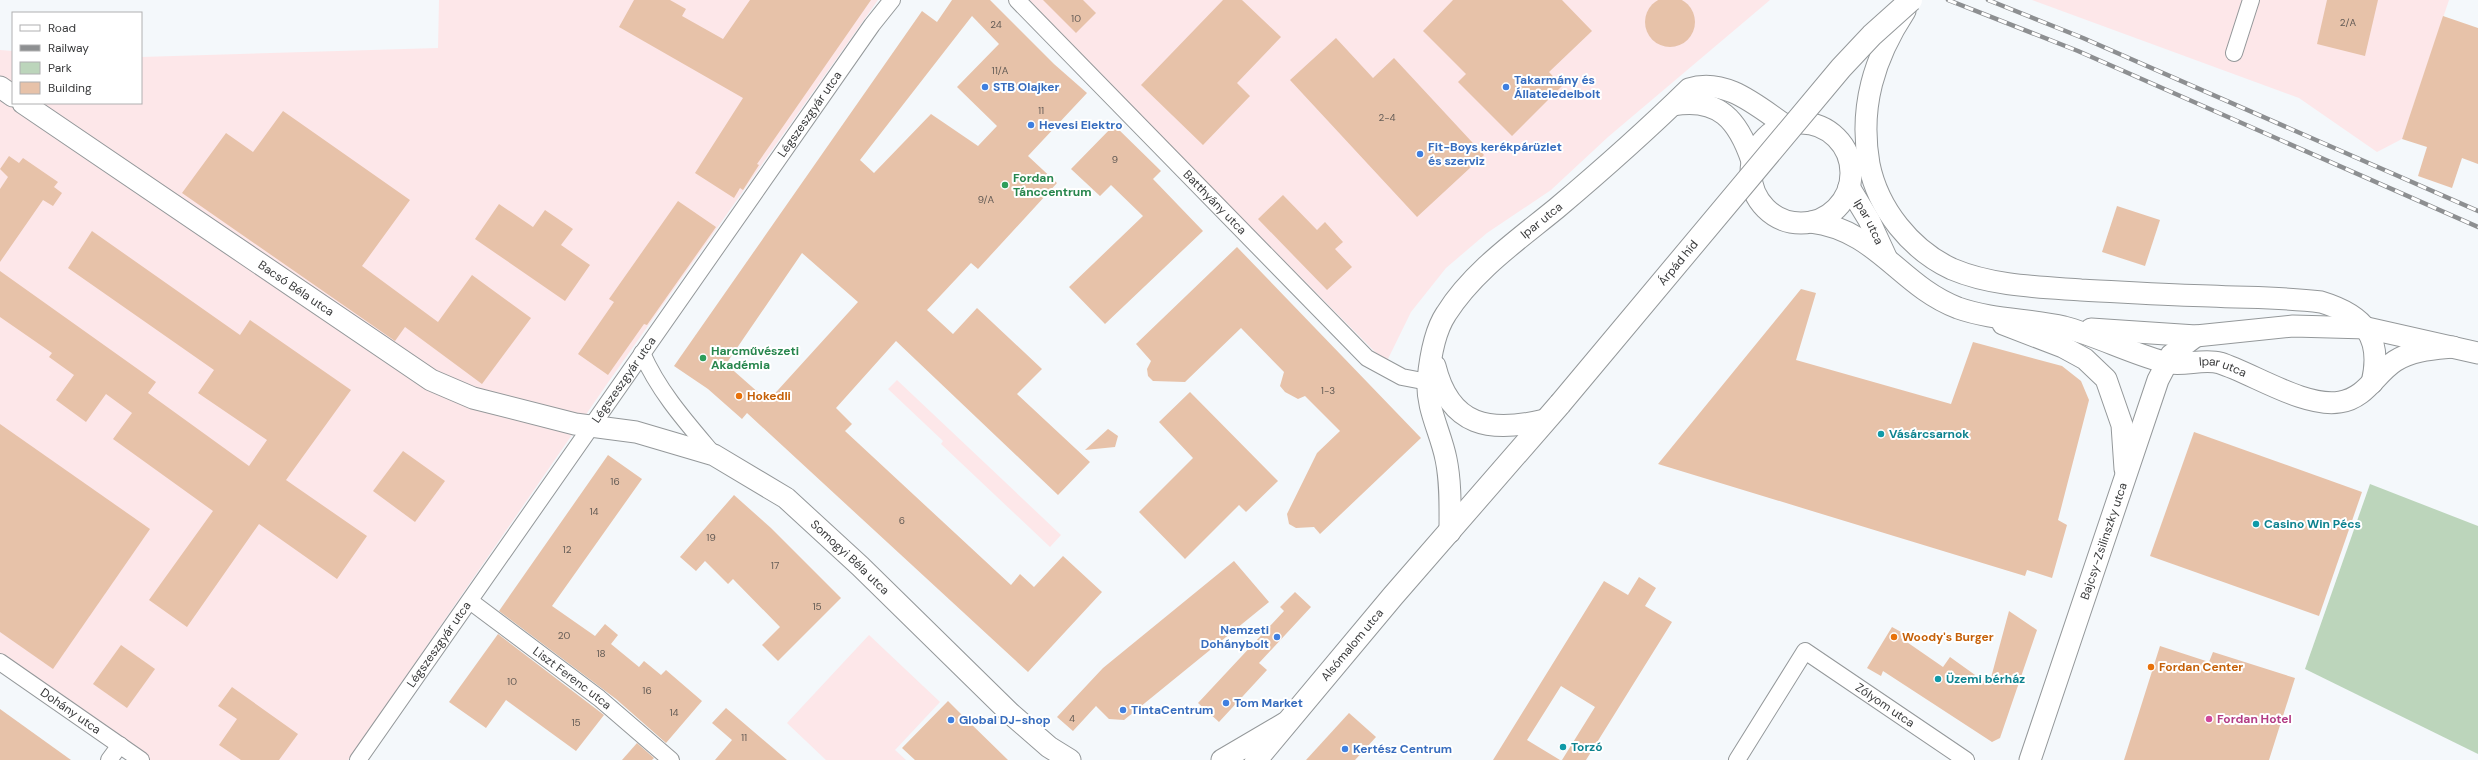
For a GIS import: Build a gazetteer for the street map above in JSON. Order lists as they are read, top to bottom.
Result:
{
  "streets": {
    "main road": ["Árpád híd", "Alsómalom utca"],
    "street": [
      "Légszeszgyár utca",
      "Batthyány utca",
      "Ipar utca",
      "Bacsó Béla utca",
      "Bajcsy-Zsilinszky utca",
      "Somogyi Béla utca",
      "Liszt Ferenc utca",
      "Zólyom utca",
      "Dohány utca"
    ]
  },
  "crossings": [
    ["Légszeszgyár utca", "Bacsó Béla utca"],
    ["Légszeszgyár utca", "Somogyi Béla utca"],
    ["Légszeszgyár utca", "Liszt Ferenc utca"],
    ["Batthyány utca", "Ipar utca"],
    ["Ipar utca", "Árpád híd"],
    ["Ipar utca", "Bajcsy-Zsilinszky utca"],
    ["Ipar utca", "Alsómalom utca"],
    ["Árpád híd", "Alsómalom utca"],
    ["Bacsó Béla utca", "Somogyi Béla utca"]
  ],
  "places": [
    "STB Olajker",
    "Takarmány és Állateledelbolt",
    "Hevesi Elektro",
    "Fit-Boys kerékpárüzlet és szerviz",
    "Fordan Tánccentrum",
    "Harcművészeti Akadémia",
    "Hokedli",
    "Vásárcsarnok",
    "Casino Win Pécs",
    "Nemzeti Dohánybolt",
    "Woody's Burger",
    "Fordan Center",
    "Üzemi bérház",
    "Tom Market",
    "TintaCentrum",
    "Fordan Hotel",
    "Global DJ-shop",
    "Torzó",
    "Kertész Centrum"
  ],
  "house_numbers": [
    "10",
    "2/A",
    "24",
    "11/A",
    "11",
    "2-4",
    "9",
    "9/A",
    "1-3",
    "16",
    "14",
    "6",
    "19",
    "12",
    "17",
    "15",
    "20",
    "18",
    "10",
    "16",
    "14",
    "4",
    "15",
    "11"
  ],
  "legend": [
    "Road",
    "Railway",
    "Park",
    "Building"
  ]
}
